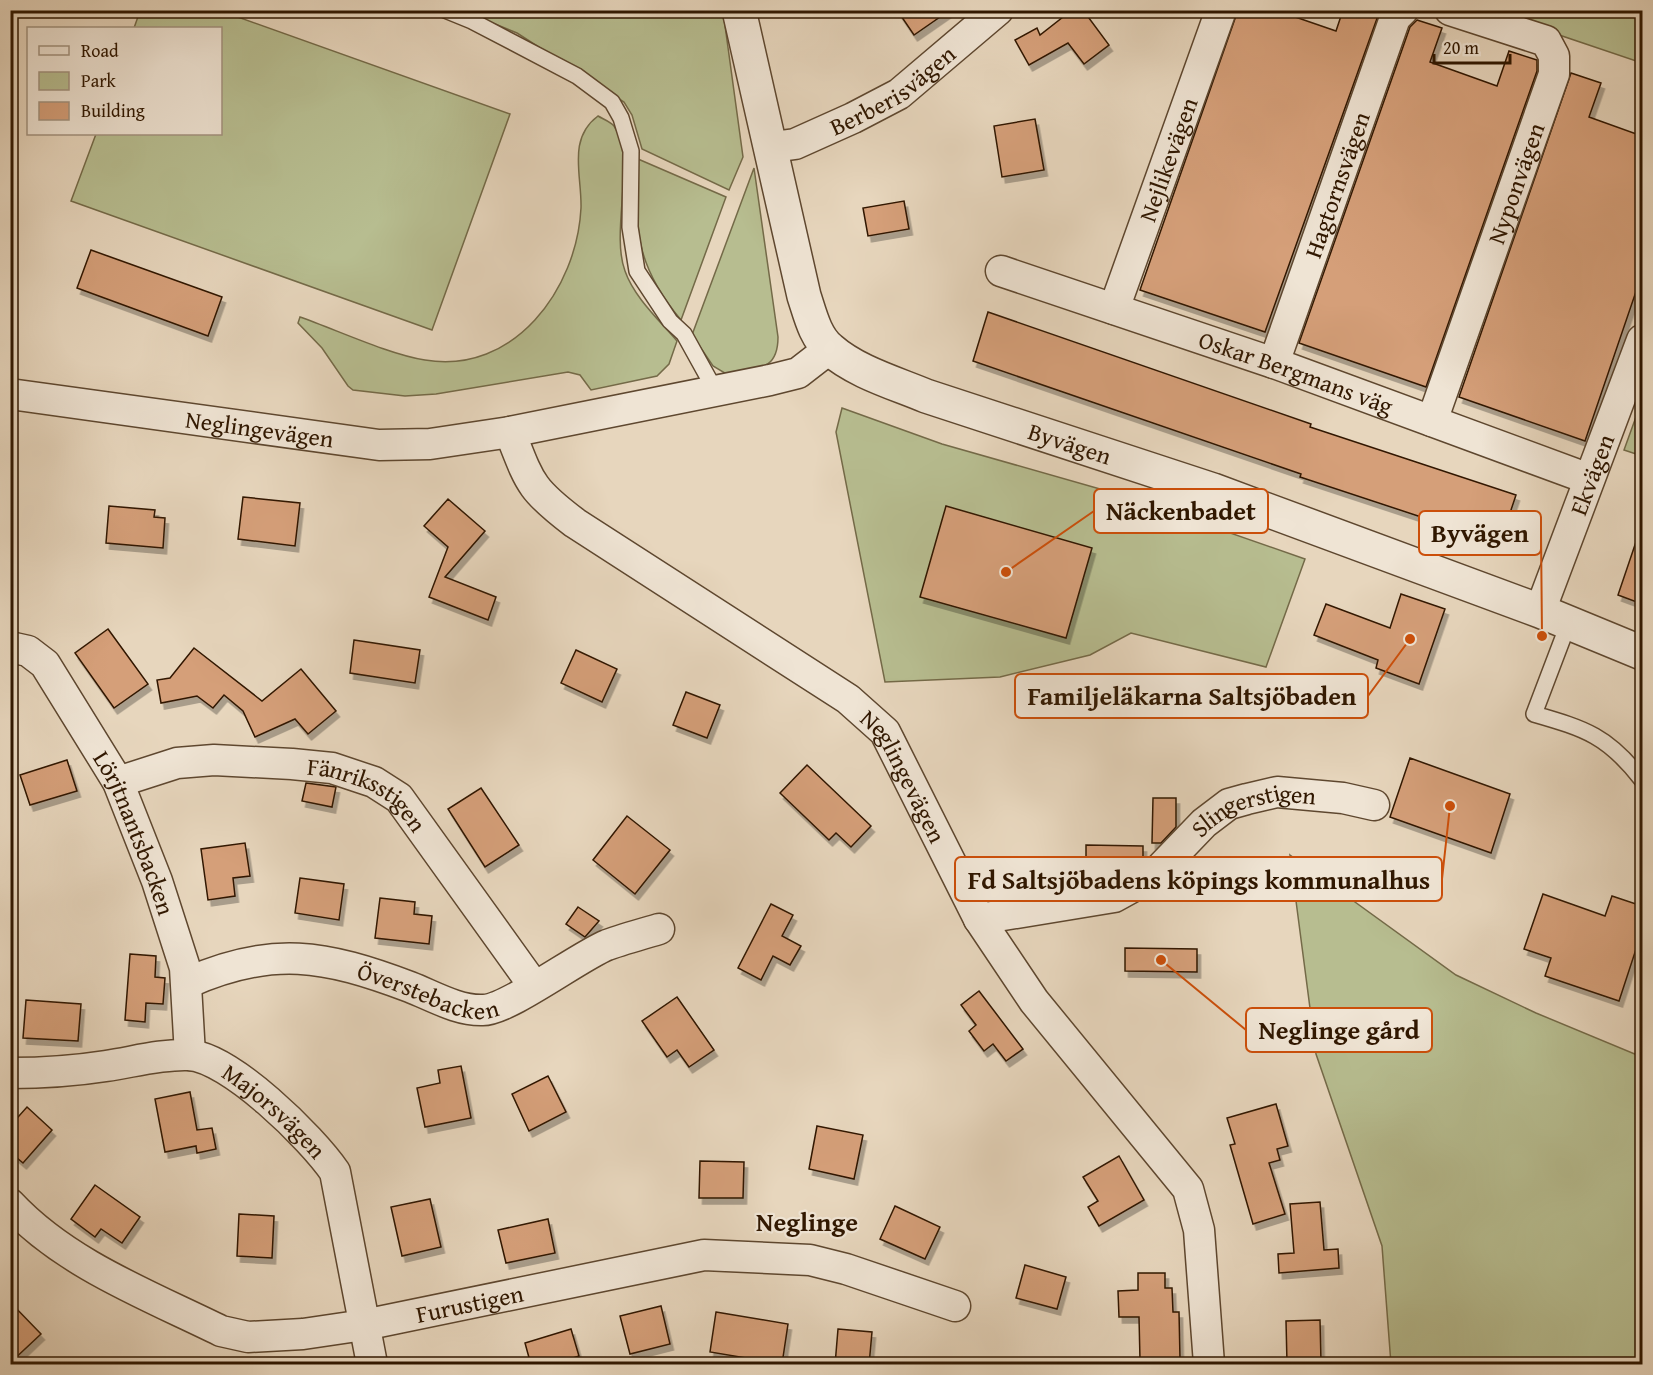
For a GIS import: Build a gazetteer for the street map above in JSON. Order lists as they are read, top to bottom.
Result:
{
  "streets": {
    "street": [
      "Berberisvägen",
      "Nejlikevägen",
      "Nyponvägen",
      "Hagtornsvägen",
      "Oskar Bergmans väg",
      "Neglingevägen",
      "Byvägen",
      "Ekvägen",
      "Fänriksstigen",
      "Slingerstigen",
      "Lörjtnantsbacken",
      "Överstebacken",
      "Majorsvägen",
      "Furustigen"
    ]
  },
  "crossings": [
    ["Berberisvägen", "Byvägen"],
    ["Nejlikevägen", "Oskar Bergmans väg"],
    ["Nyponvägen", "Oskar Bergmans väg"],
    ["Hagtornsvägen", "Oskar Bergmans väg"],
    ["Oskar Bergmans väg", "Ekvägen"],
    ["Neglingevägen", "Byvägen"],
    ["Neglingevägen", "Slingerstigen"],
    ["Byvägen", "Ekvägen"],
    ["Fänriksstigen", "Lörjtnantsbacken"],
    ["Fänriksstigen", "Överstebacken"],
    ["Lörjtnantsbacken", "Överstebacken"],
    ["Lörjtnantsbacken", "Majorsvägen"],
    ["Majorsvägen", "Furustigen"]
  ],
  "districts": ["Neglinge"],
  "places": [
    "Näckenbadet",
    "Byvägen",
    "Familjeläkarna Saltsjöbaden",
    "Fd Saltsjöbadens köpings kommunalhus",
    "Neglinge gård"
  ],
  "legend": ["Road", "Park", "Building"],
  "scale_bar": "20 m"
}
